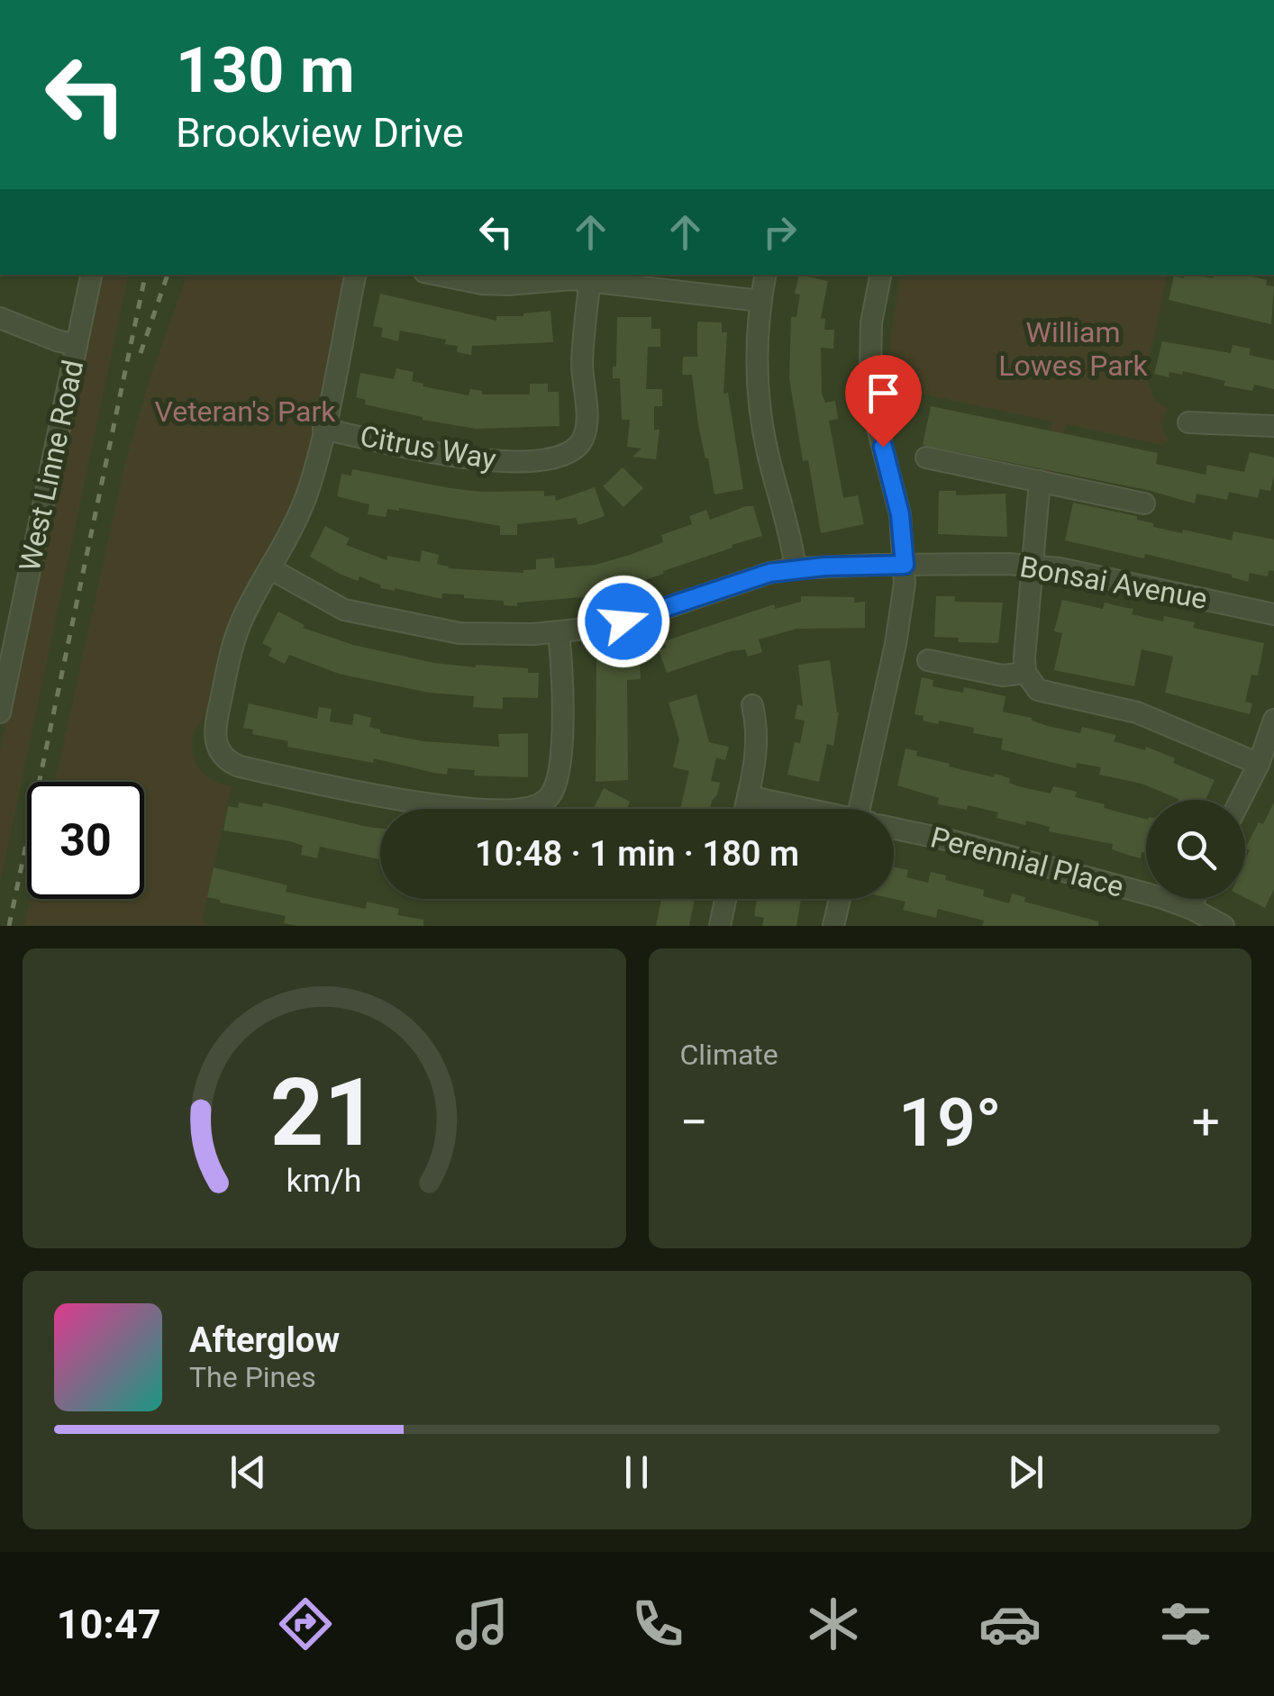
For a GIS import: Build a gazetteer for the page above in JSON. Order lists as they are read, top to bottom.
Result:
{
  "streets": {
    "street": [
      "Citrus Way",
      "West Linne Road",
      "Bonsai Avenue",
      "Perennial Place"
    ]
  },
  "parks": ["William Lowes Park", "Veteran's Park"],
  "page": {
    "turn": ["130 m", "Brookview Drive"],
    "limit": "30",
    "trip": "10:48 · 1 min · 180 m",
    "tile": "Climate",
    "heat": ["−", "19°", "+"],
    "song": ["Afterglow", "The Pines"],
    "tabs": "10:47",
    "gauge": ["21", "km/h"]
  }
}
